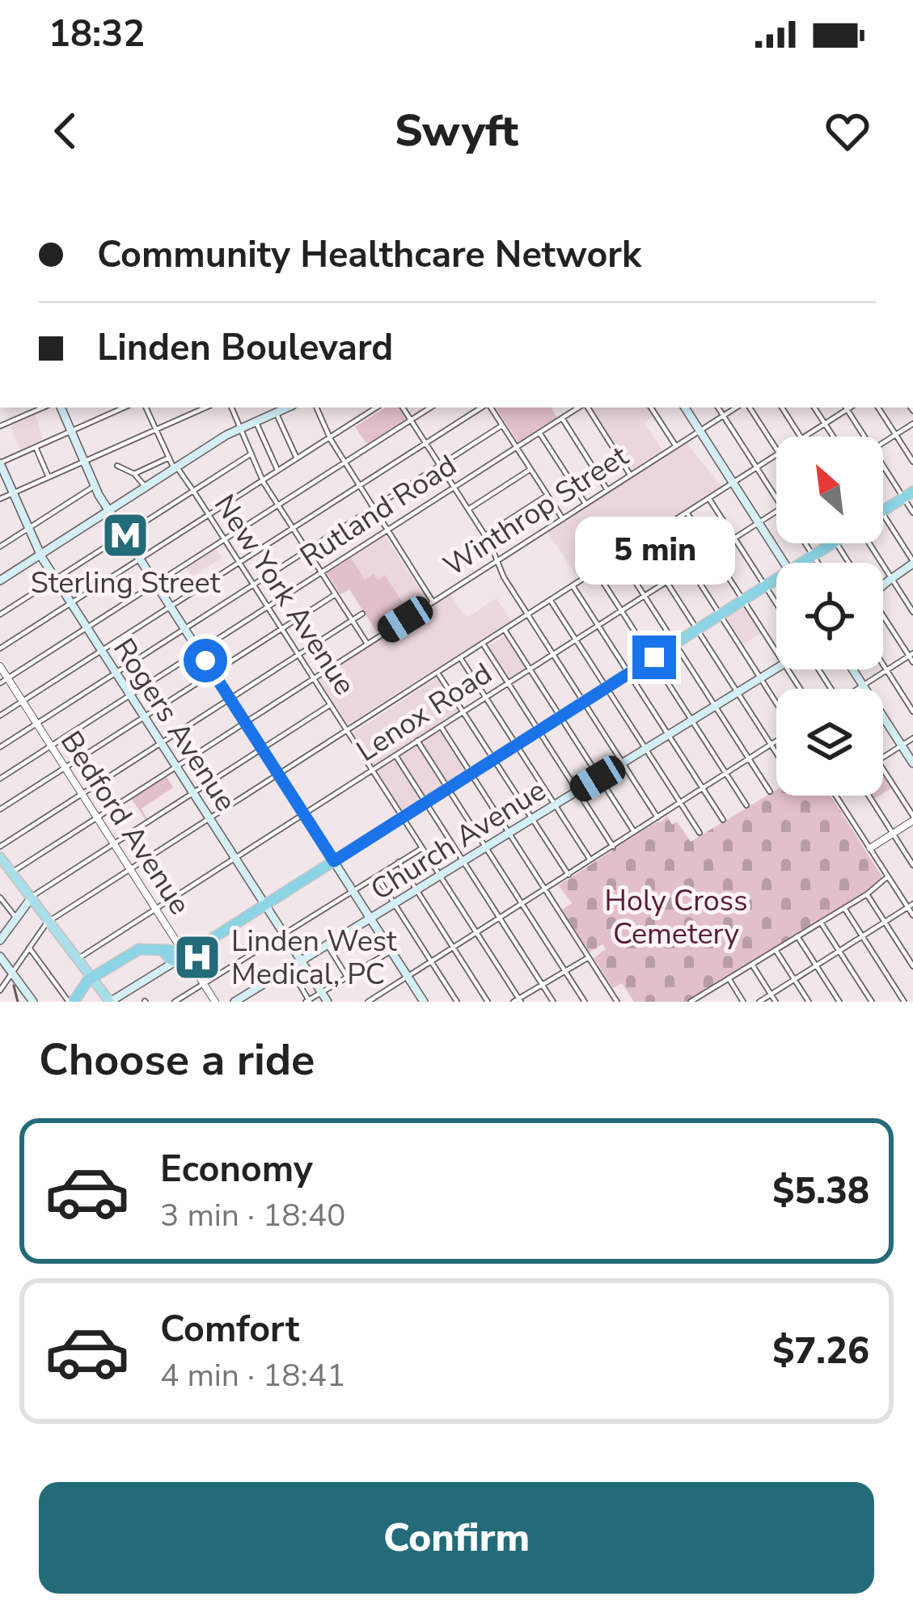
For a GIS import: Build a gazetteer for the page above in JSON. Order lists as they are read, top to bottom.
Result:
{
  "streets": {
    "main road": ["Rogers Avenue", "Church Avenue"],
    "street": [
      "Rutland Road",
      "Winthrop Street",
      "New York Avenue",
      "Lenox Road",
      "Bedford Avenue"
    ]
  },
  "crossings": [
    ["Rutland Road", "New York Avenue"],
    ["Rutland Road", "Rogers Avenue"],
    ["Rutland Road", "Bedford Avenue"],
    ["Winthrop Street", "New York Avenue"],
    ["Winthrop Street", "Rogers Avenue"],
    ["Winthrop Street", "Bedford Avenue"],
    ["New York Avenue", "Lenox Road"],
    ["New York Avenue", "Church Avenue"],
    ["Lenox Road", "Rogers Avenue"],
    ["Lenox Road", "Bedford Avenue"],
    ["Rogers Avenue", "Church Avenue"]
  ],
  "parks": ["Holy Cross Cemetery"],
  "places": {
    "metro station": ["Sterling Street"],
    "hospital": ["Linden West Medical, PC"]
  },
  "north": "top left",
  "page": {
    "status": "18:32",
    "header": "Swyft",
    "banner": ["Community Healthcare Network", "Linden Boulevard"],
    "bubble": "5 min",
    "heading": "Choose a ride",
    "list": [
      {
        "name": "Economy",
        "note": "3 min · 18:40",
        "value": "$5.38"
      },
      {
        "name": "Comfort",
        "note": "4 min · 18:41",
        "value": "$7.26"
      }
    ],
    "buttons": "Confirm"
  }
}
